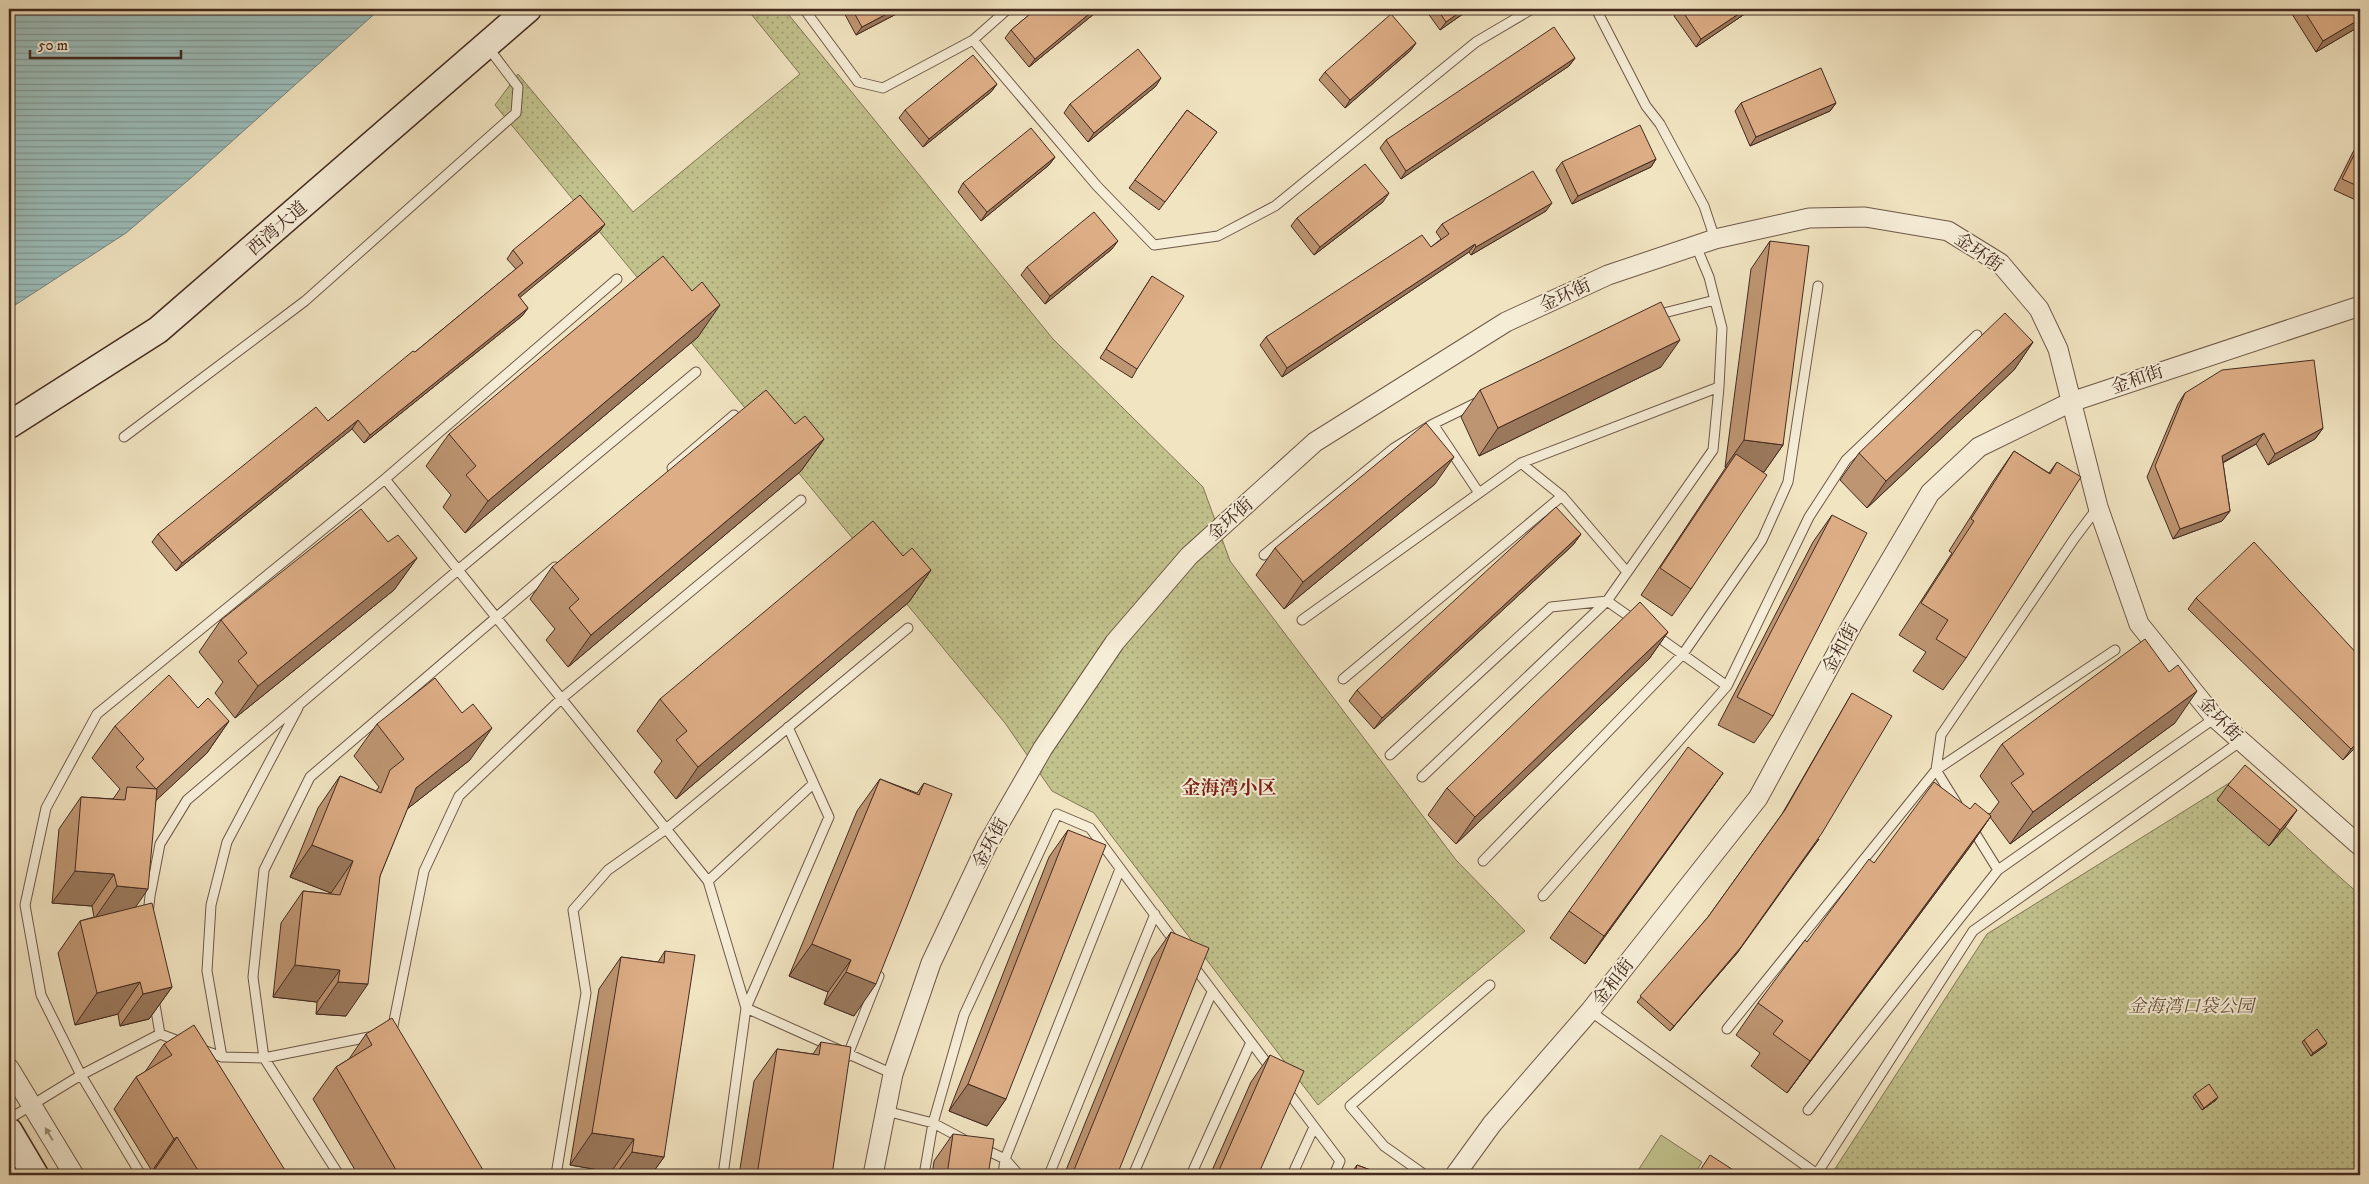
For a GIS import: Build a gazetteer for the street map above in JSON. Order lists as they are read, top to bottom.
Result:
{
  "streets": {
    "main road": ["西湾大道"],
    "street": ["金环街", "金和街"]
  },
  "crossings": [
    ["金环街", "金和街"]
  ],
  "districts": ["金海湾小区"],
  "parks": ["金海湾口袋公园"],
  "scale_bar": "50 m"
}
